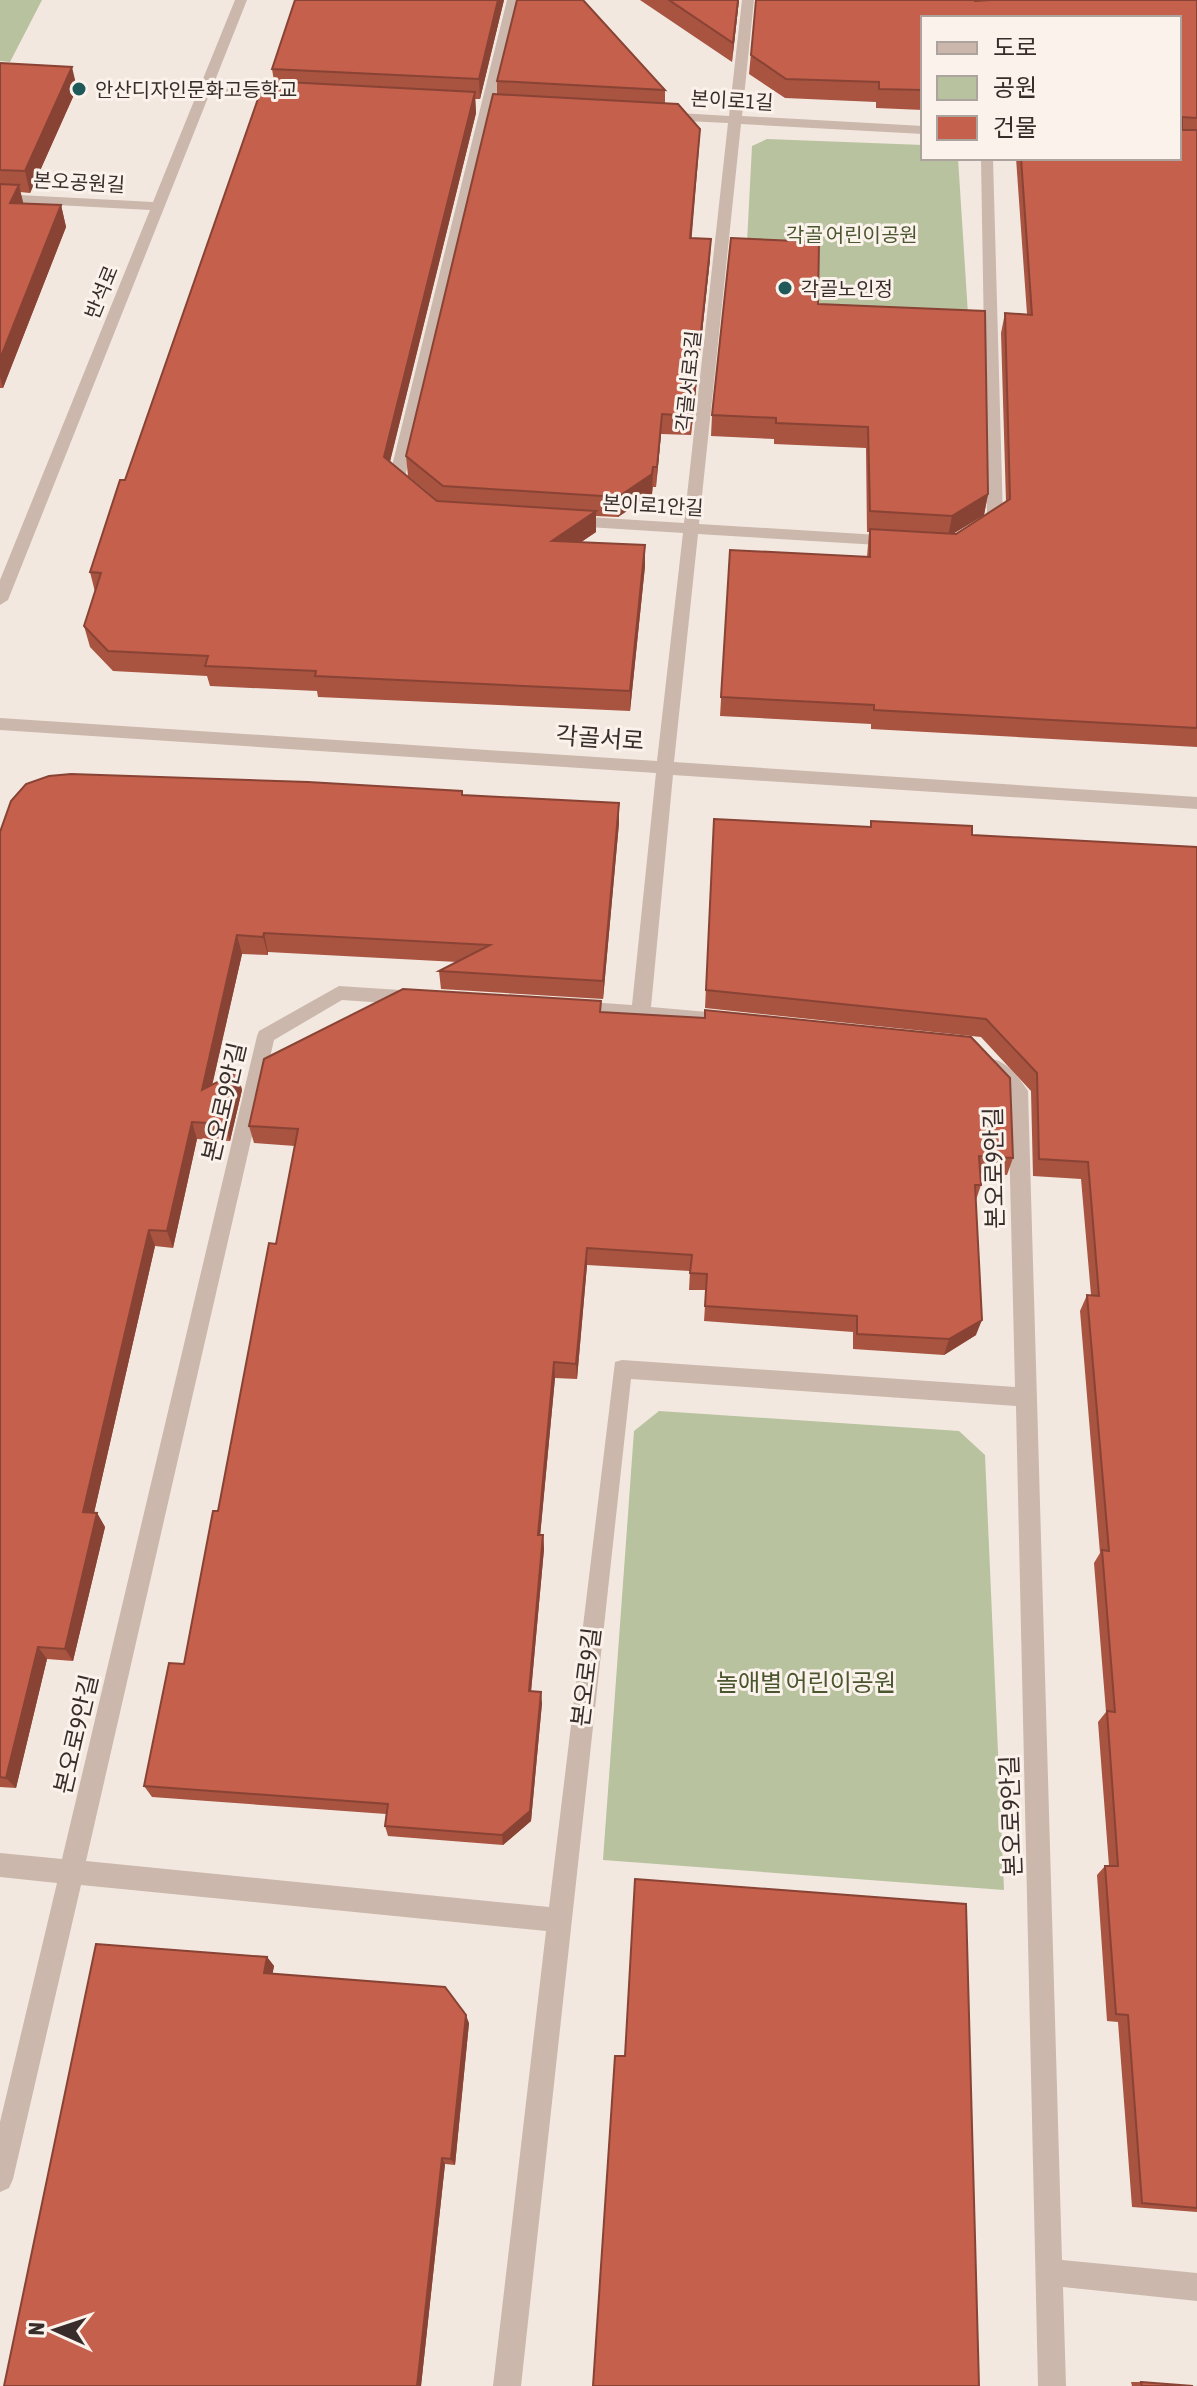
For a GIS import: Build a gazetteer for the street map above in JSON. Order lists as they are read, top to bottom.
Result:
{
  "streets": {
    "street": [
      "본이로1길",
      "본오공원길",
      "반석로",
      "각골서로3길",
      "본이로1안길",
      "각골서로",
      "본오로9안길",
      "본오로9길"
    ]
  },
  "crossings": [
    ["본이로1길", "각골서로3길"],
    ["본오공원길", "반석로"],
    ["각골서로3길", "본이로1안길"],
    ["각골서로3길", "각골서로"],
    ["본오로9안길", "본오로9길"]
  ],
  "parks": ["각골 어린이공원", "놀애별 어린이공원"],
  "places": ["안산디자인문화고등학교", "각골노인정"],
  "legend": ["도로", "공원", "건물"],
  "north": "left"
}
